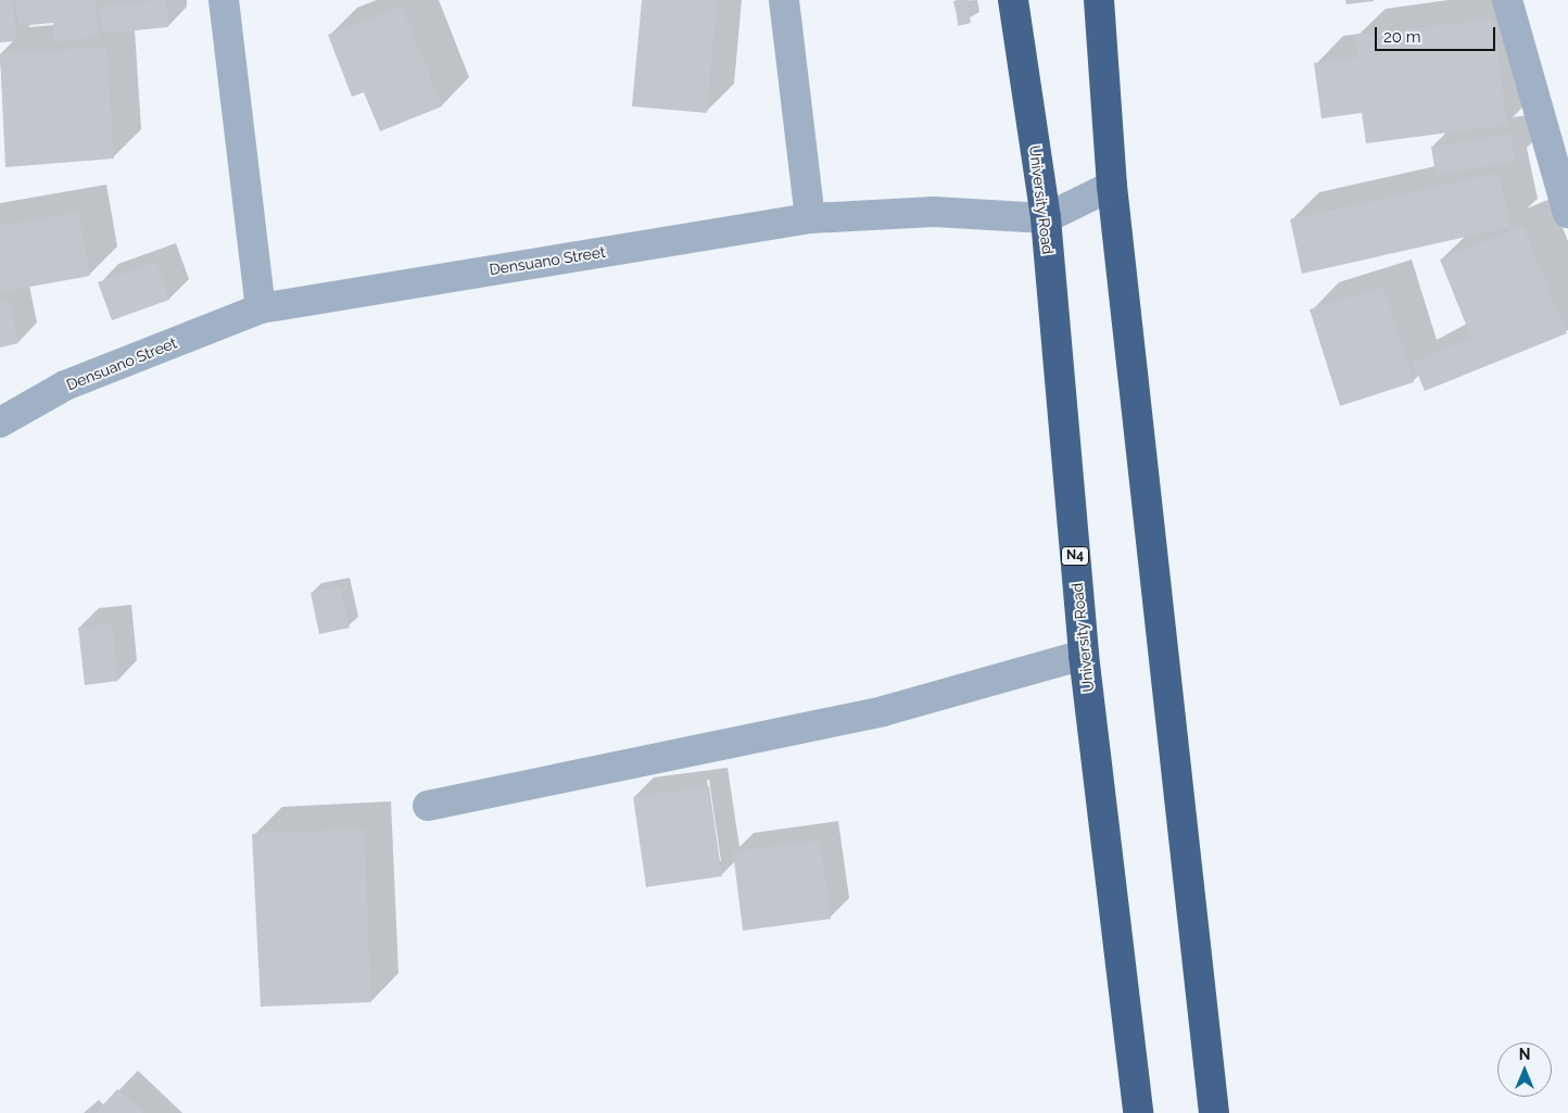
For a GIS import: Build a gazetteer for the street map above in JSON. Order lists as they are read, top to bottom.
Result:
{
  "streets": {
    "highway": ["University Road", "N4"],
    "street": ["Densuano Street"]
  },
  "crossings": [
    ["University Road", "Densuano Street"]
  ],
  "scale_bar": "20 m",
  "north": "top"
}
